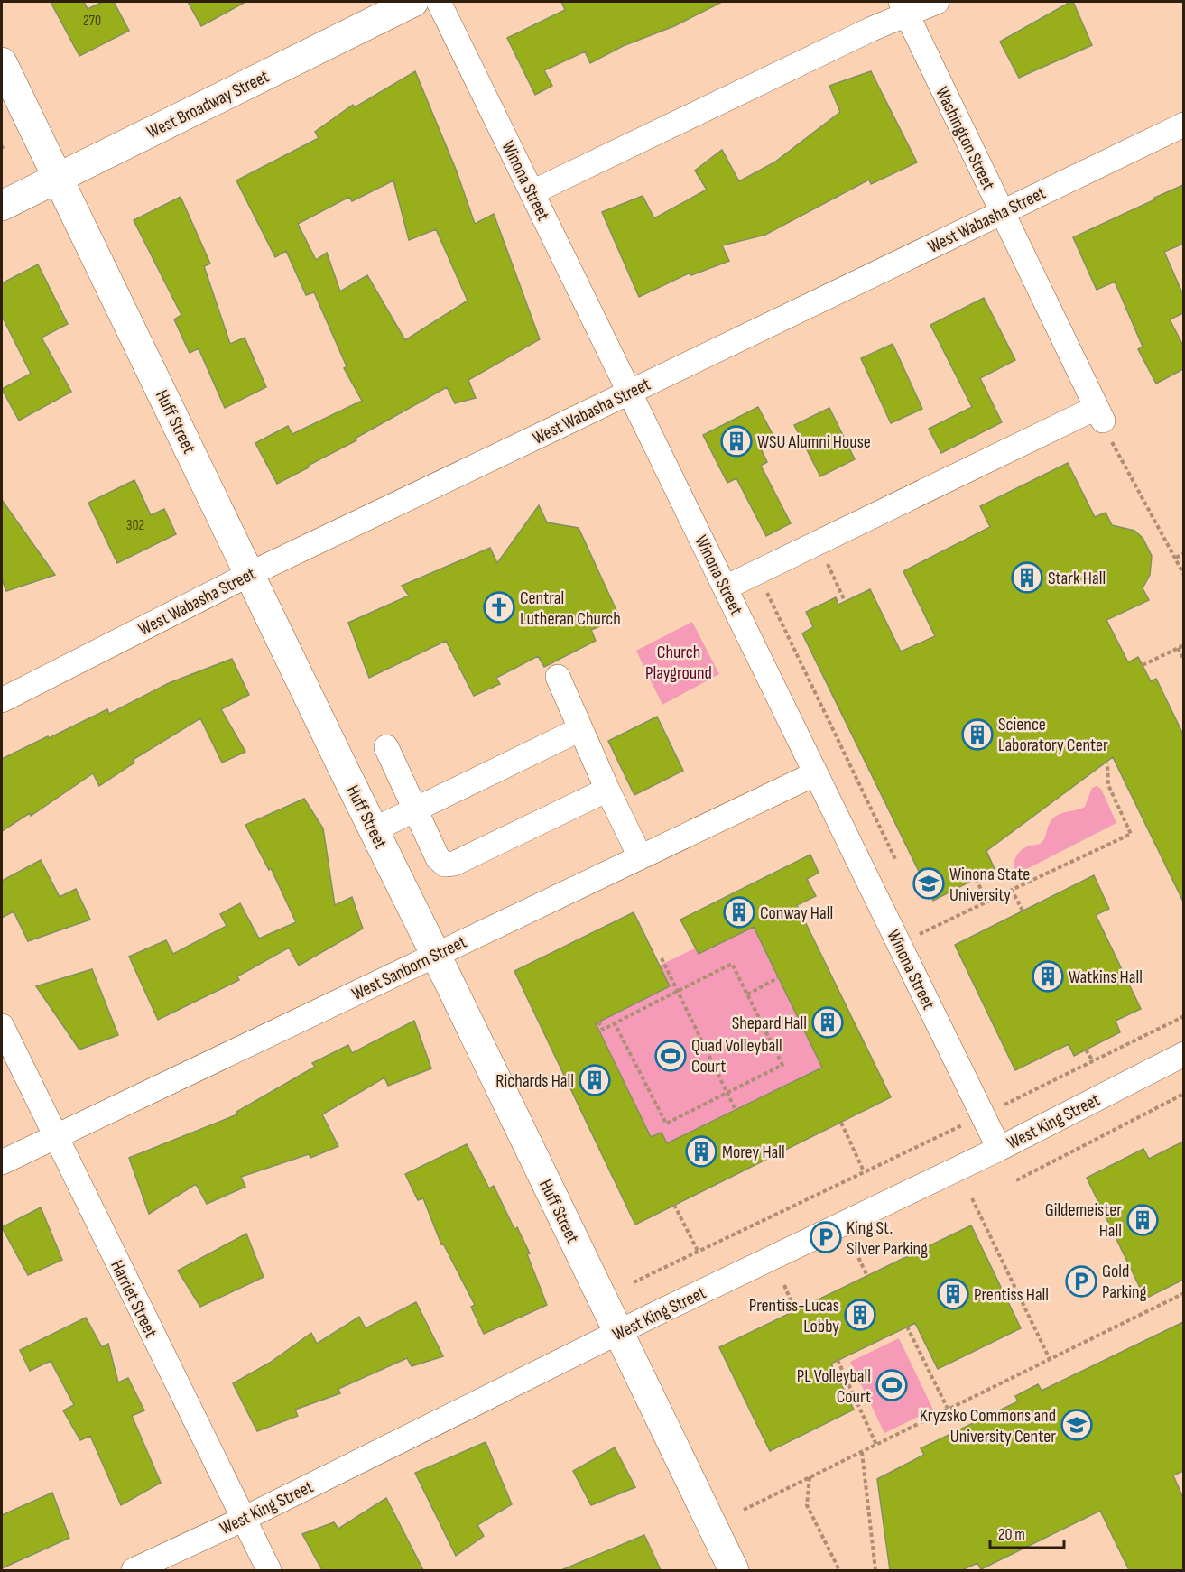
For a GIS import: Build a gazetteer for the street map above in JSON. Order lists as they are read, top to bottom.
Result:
{
  "streets": {
    "main road": ["West Broadway Street", "Huff Street"],
    "street": [
      "Washington Street",
      "Winona Street",
      "West Wabasha Street",
      "West Sanborn Street",
      "West King Street",
      "Harriet Street"
    ]
  },
  "crossings": [
    ["West Broadway Street", "Huff Street"],
    ["Washington Street", "West Wabasha Street"],
    ["Winona Street", "West Wabasha Street"],
    ["Winona Street", "West Sanborn Street"],
    ["Winona Street", "West King Street"],
    ["West Wabasha Street", "Huff Street"],
    ["Huff Street", "West Sanborn Street"],
    ["Huff Street", "West King Street"],
    ["West Sanborn Street", "Harriet Street"],
    ["West King Street", "Harriet Street"]
  ],
  "parks": ["Church Playground"],
  "places": {
    "building": [
      "WSU Alumni House",
      "Stark Hall",
      "Science Laboratory Center",
      "Conway Hall",
      "Watkins Hall",
      "Shepard Hall",
      "Richards Hall",
      "Morey Hall",
      "Gildemeister Hall",
      "Prentiss Hall",
      "Prentiss-Lucas Lobby"
    ],
    "church": ["Central Lutheran Church"],
    "school or university": ["Winona State University", "Kryzsko Commons and University Center"],
    "sports": ["Quad Volleyball Court", "PL Volleyball Court"],
    "parking": ["King St. Silver Parking", "Gold Parking"]
  },
  "house_numbers": ["270", "302"],
  "scale_bar": "20 m"
}
